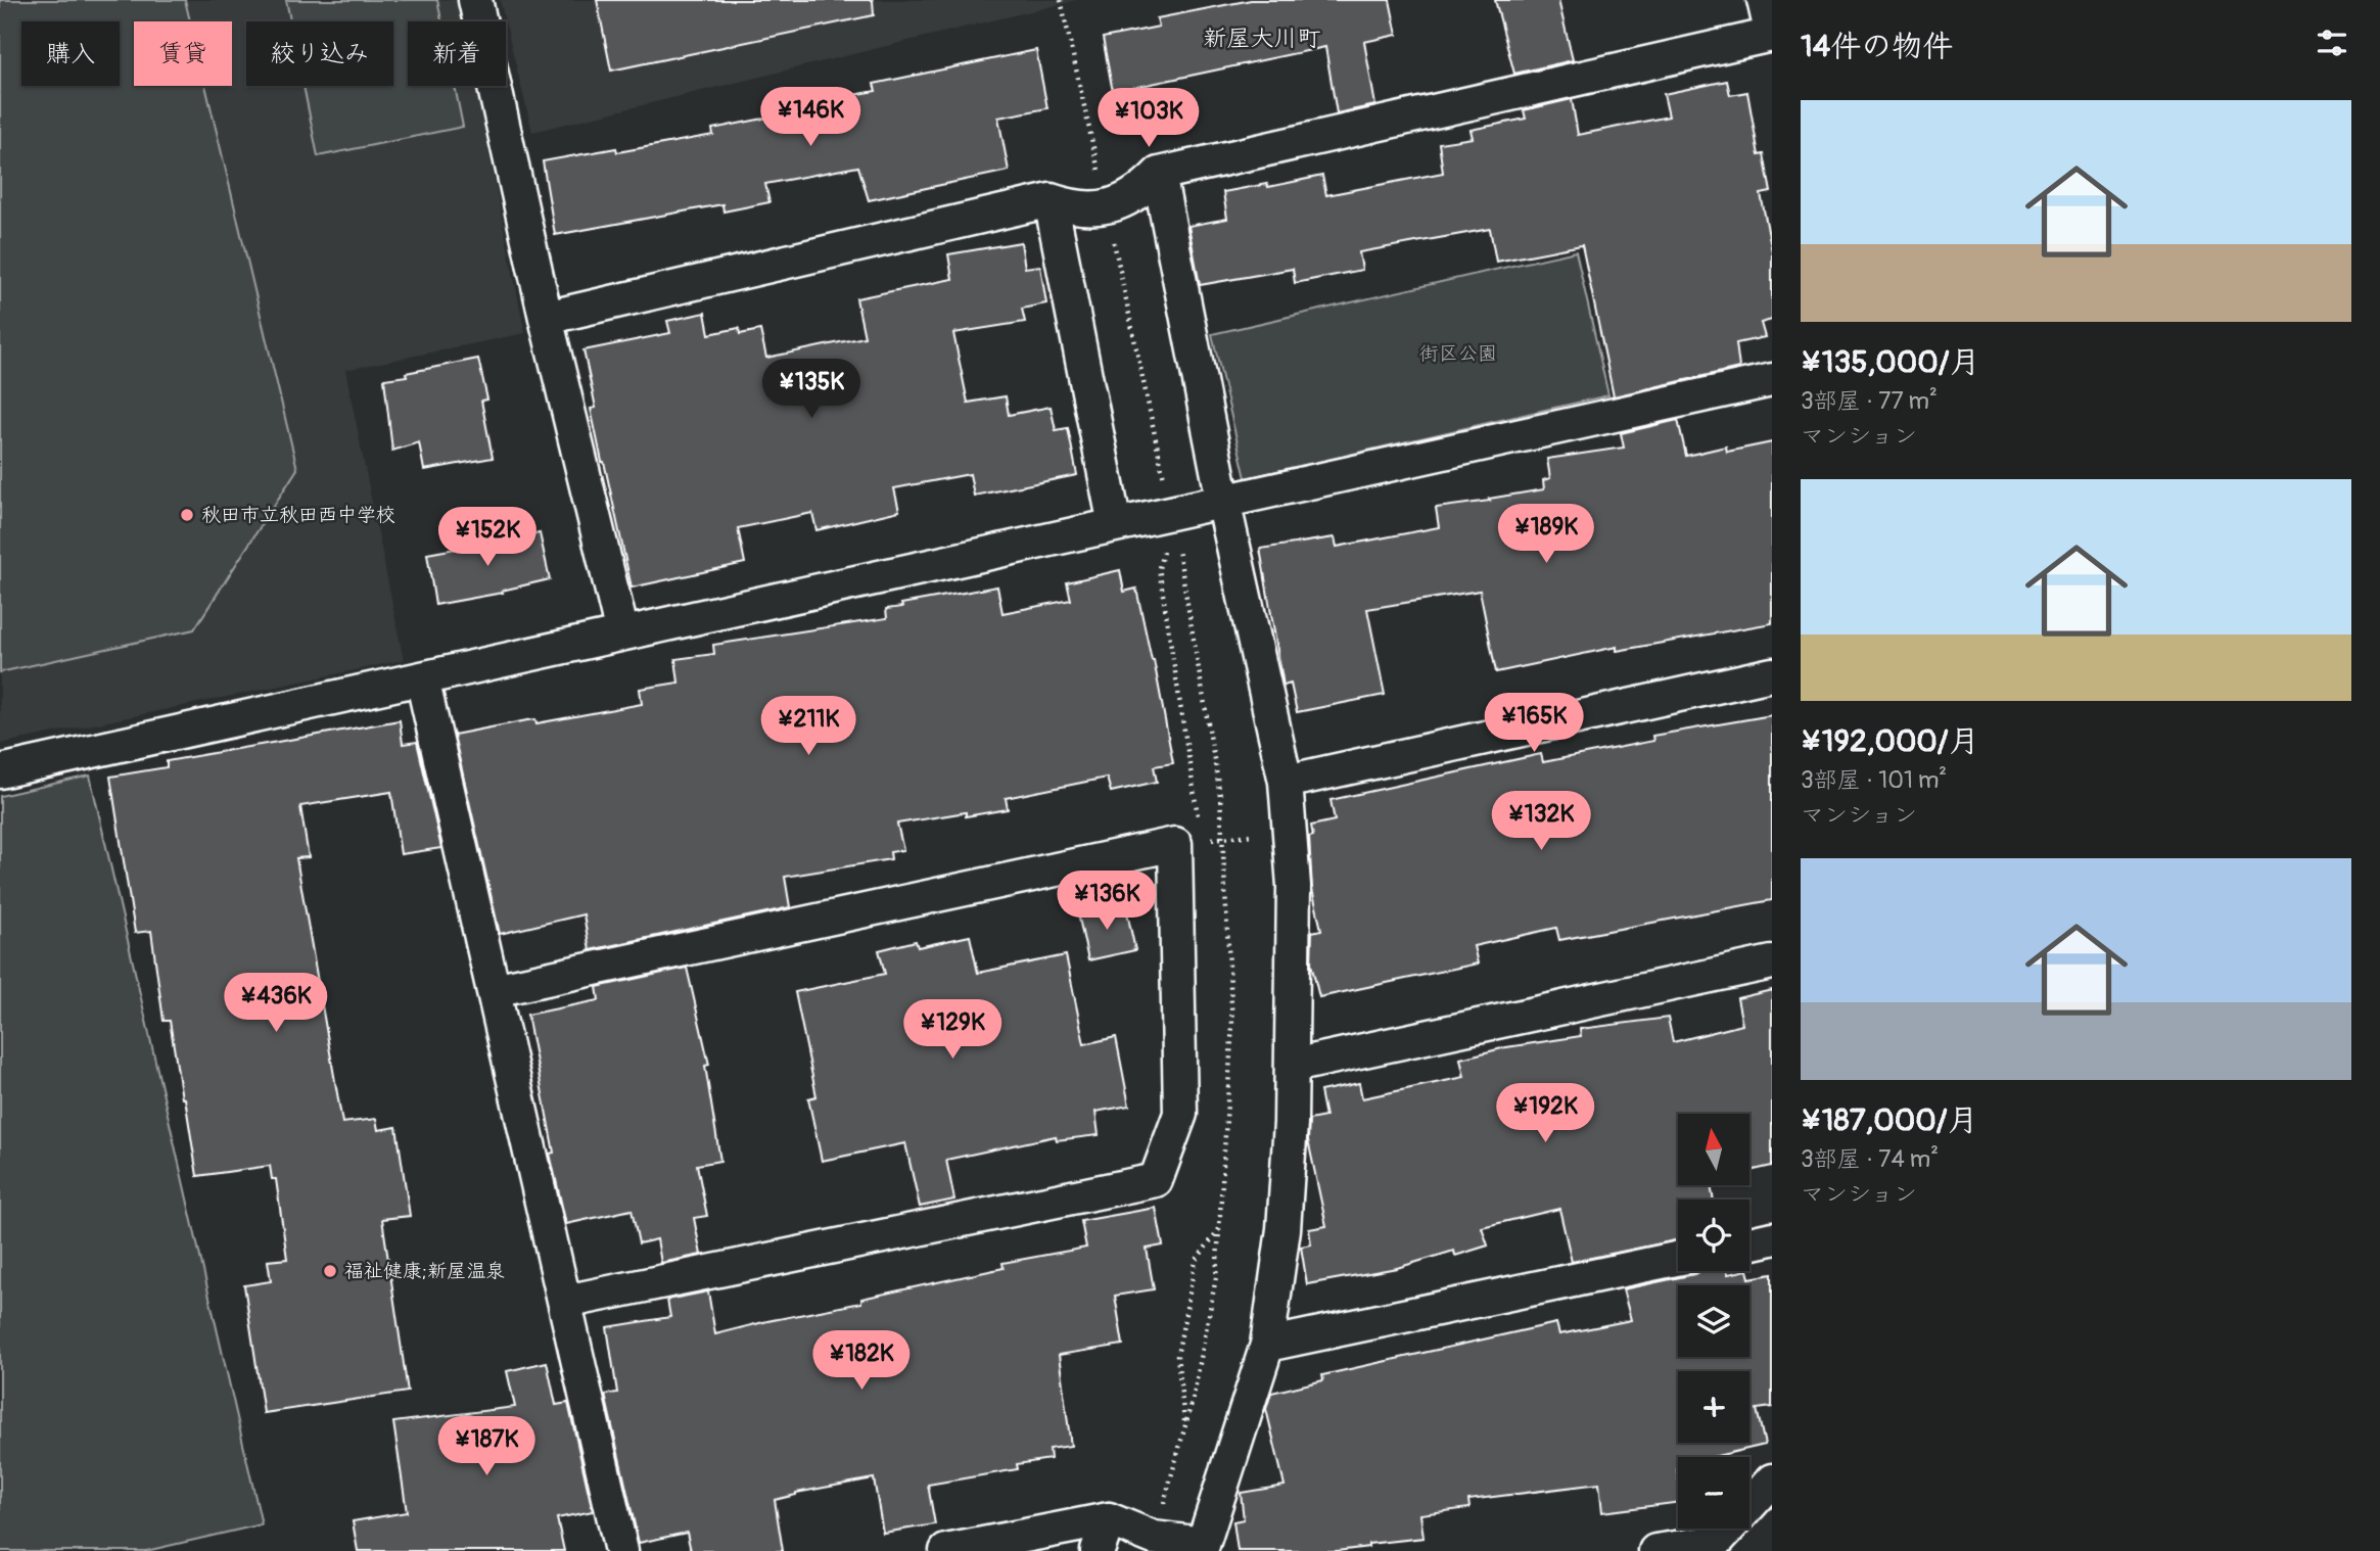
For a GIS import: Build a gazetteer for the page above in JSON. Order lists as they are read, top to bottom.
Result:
{
  "districts": ["新屋大川町"],
  "parks": ["街区公園"],
  "places": ["秋田市立秋田西中学校", "福祉健康;新屋温泉"],
  "north": "top",
  "page": {
    "heading": "14件の物件",
    "chip": [
      "購入",
      "賃貸",
      "絞り込み",
      "新着"
    ],
    "list": [
      {
        "name": "¥135,000/月",
        "note": "3部屋 · 77 m² · マンション"
      },
      {
        "name": "¥192,000/月",
        "note": "3部屋 · 101 m² · マンション"
      },
      {
        "name": "¥187,000/月",
        "note": "3部屋 · 74 m² · マンション"
      }
    ],
    "price": [
      "¥146K",
      "¥103K",
      "¥135K",
      "¥189K",
      "¥152K",
      "¥165K",
      "¥211K",
      "¥132K",
      "¥136K",
      "¥436K",
      "¥129K",
      "¥192K",
      "¥182K",
      "¥187K"
    ],
    "map_buttons": ["+", "−"]
  }
}
